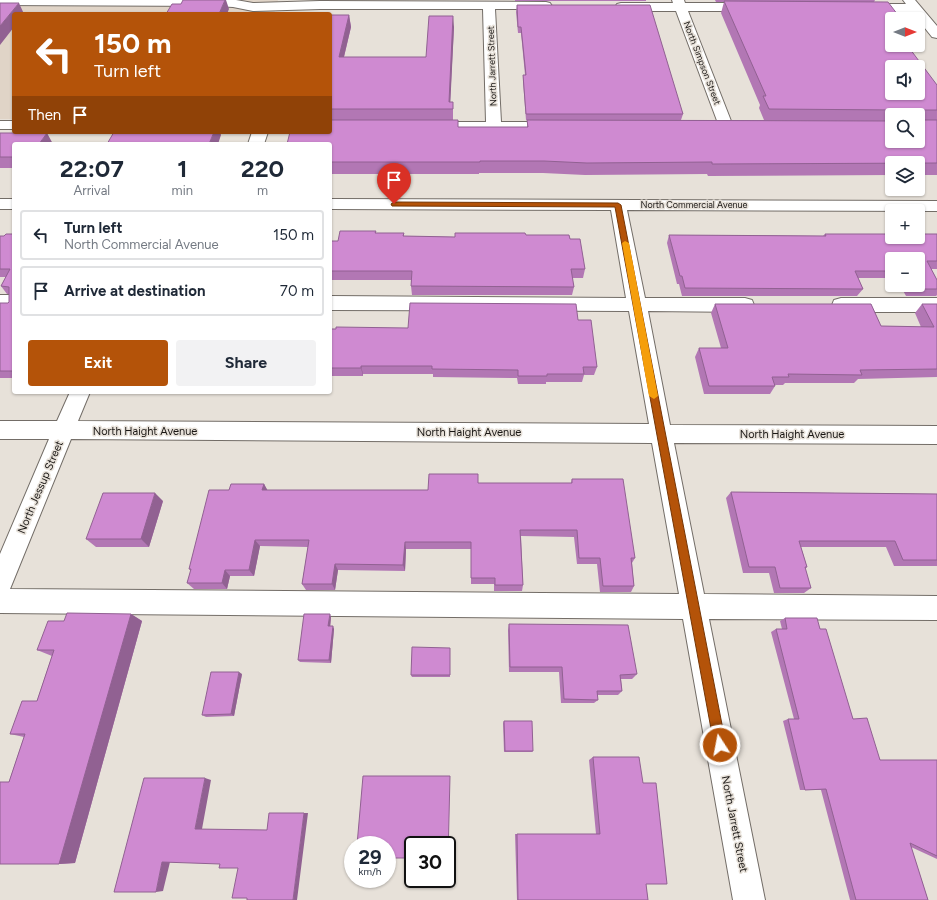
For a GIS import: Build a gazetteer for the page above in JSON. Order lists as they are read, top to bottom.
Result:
{
  "streets": {
    "street": [
      "North Simpson Street",
      "North Jarrett Street",
      "North Commercial Avenue",
      "North Haight Avenue",
      "North Jessup Street"
    ]
  },
  "crossings": [
    ["North Jarrett Street", "North Commercial Avenue"],
    ["North Jarrett Street", "North Haight Avenue"],
    ["North Haight Avenue", "North Jessup Street"]
  ],
  "north": "right",
  "page": {
    "map_buttons": ["+", "−"],
    "turn": ["150 m", "Turn left"],
    "then": "Then",
    "eta": [
      "22:07",
      "Arrival",
      "1",
      "min",
      "220",
      "m"
    ],
    "list": [
      {
        "name": "Turn left",
        "note": "North Commercial Avenue",
        "value": "150 m"
      },
      {
        "name": "Arrive at destination",
        "value": "70 m"
      }
    ],
    "buttons": ["Exit", "Share"],
    "speed": "29 km/h",
    "limit": "30"
  }
}
